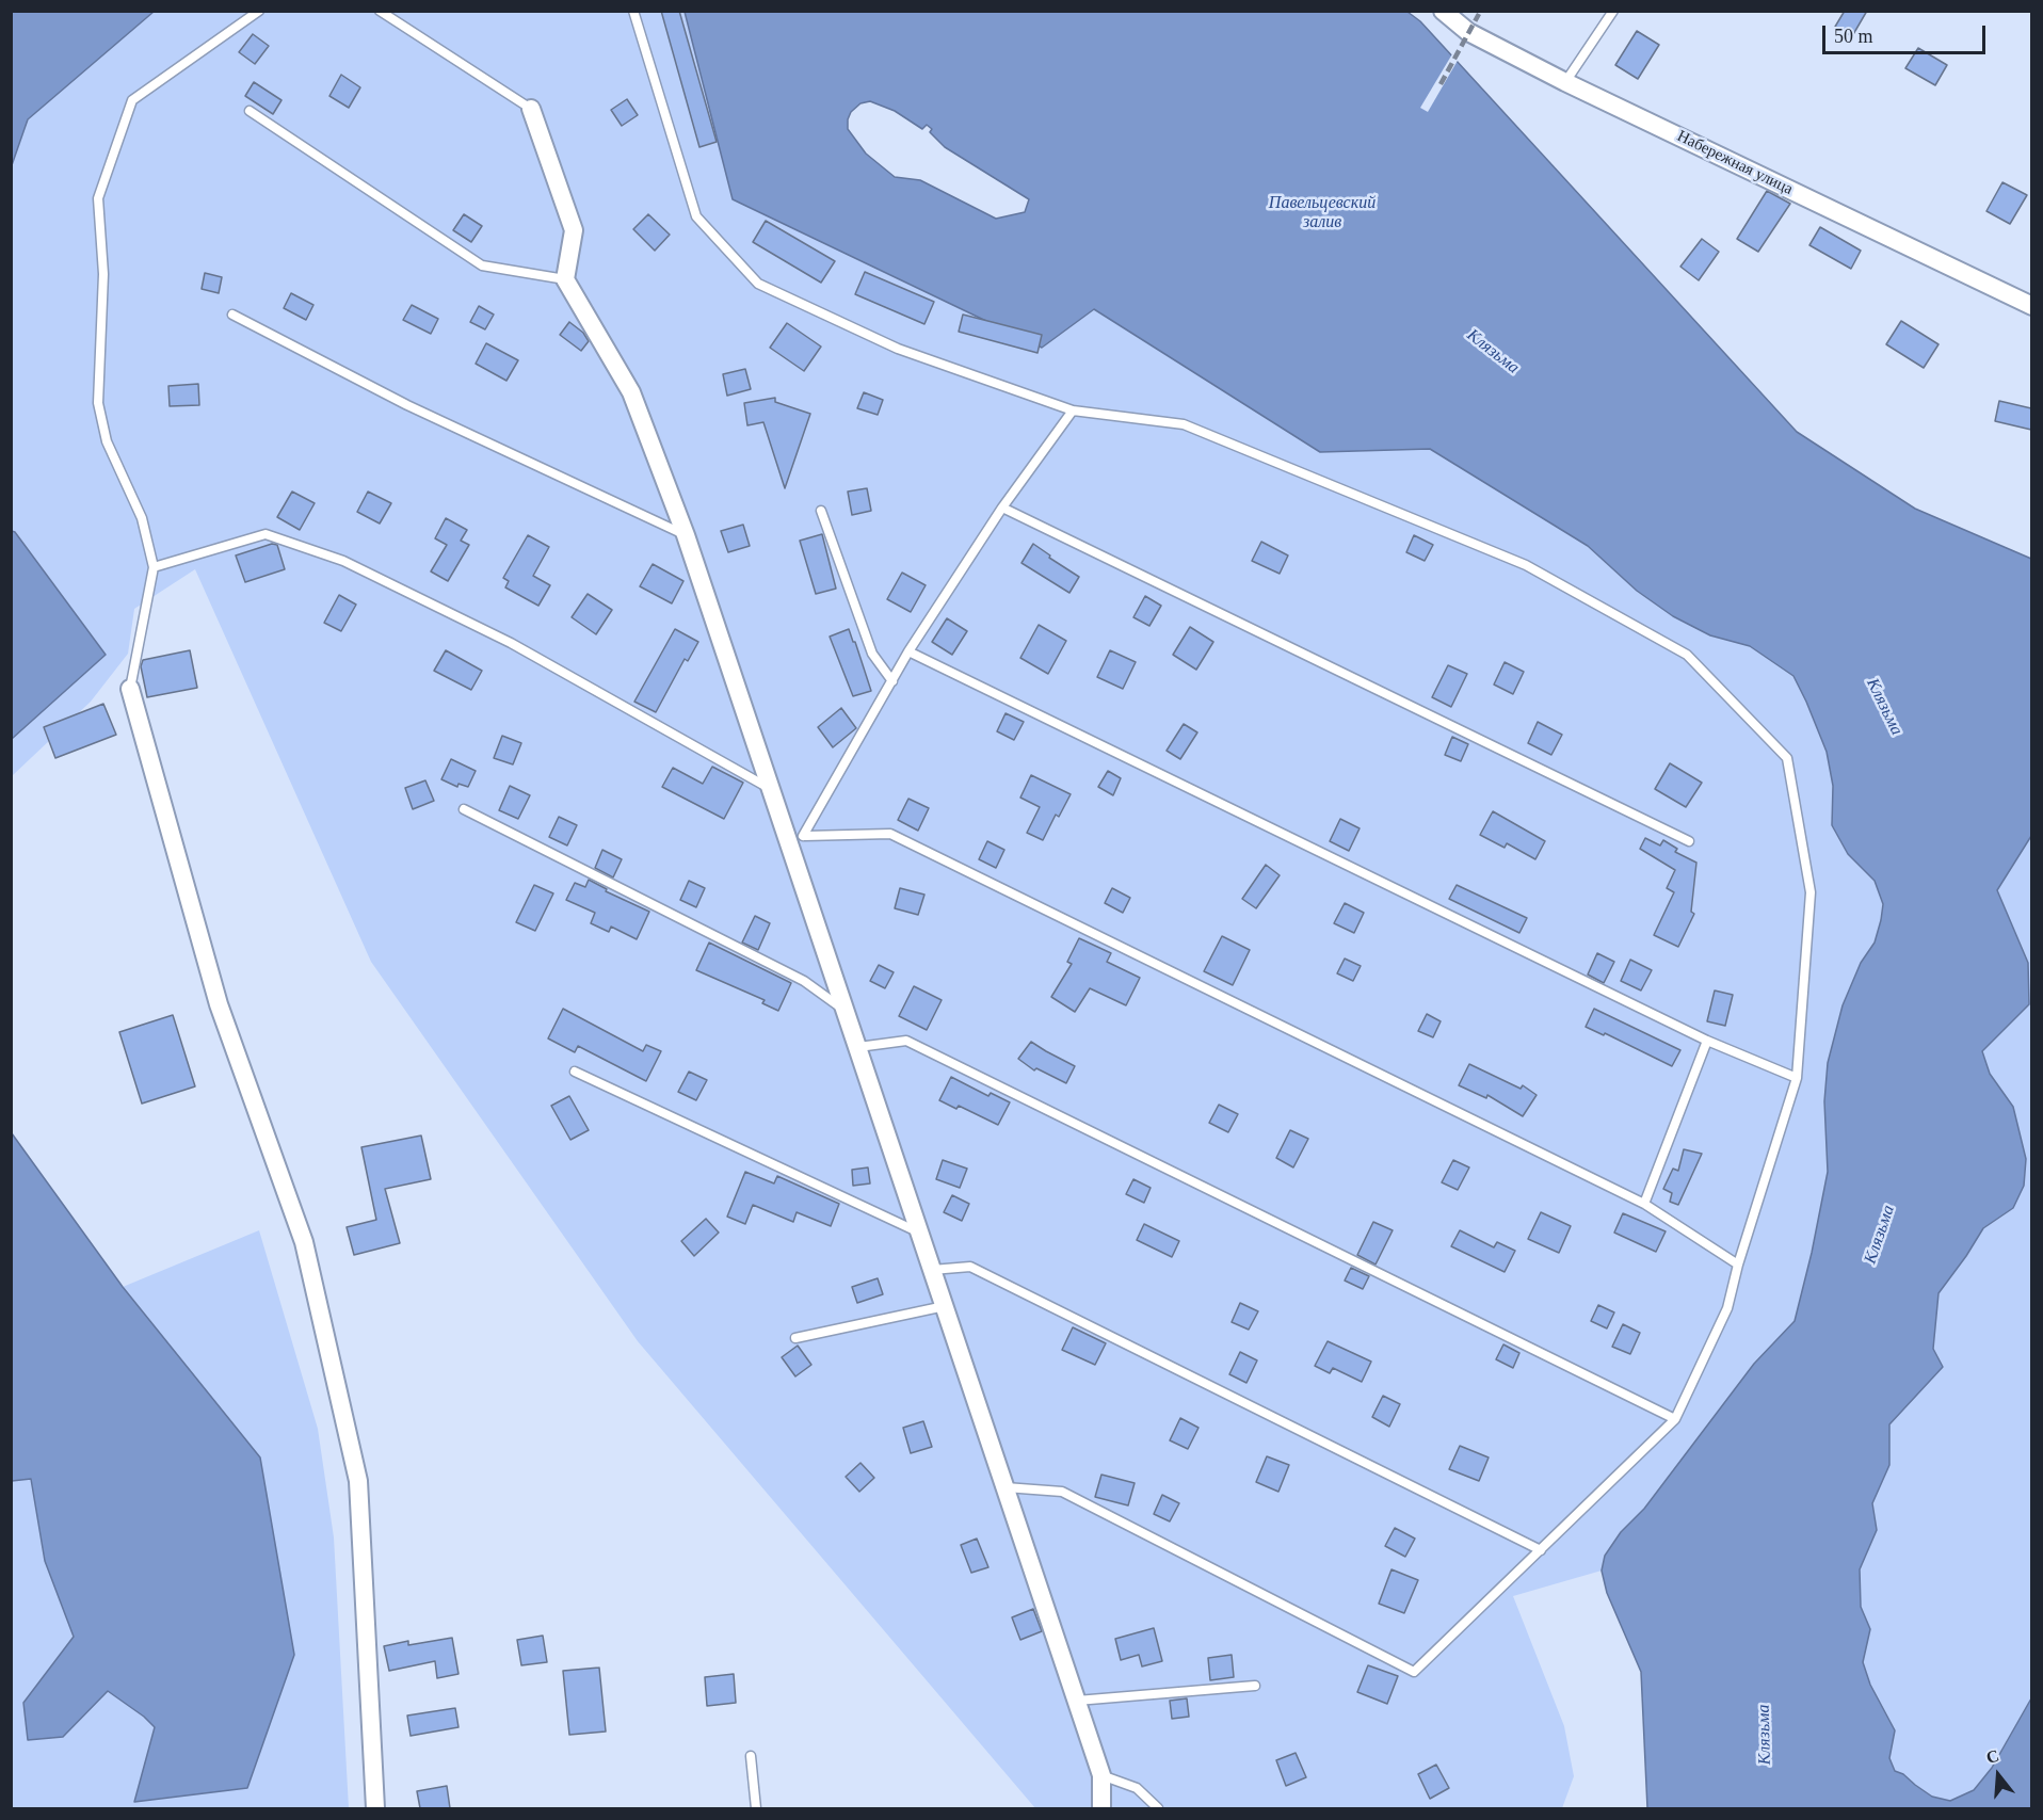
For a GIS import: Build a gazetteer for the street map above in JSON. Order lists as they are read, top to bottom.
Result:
{
  "streets": {
    "street": ["Набережная улица"]
  },
  "water": ["Павельцевский залив", "Клязьма"],
  "scale_bar": "50 m",
  "north": "top"
}
